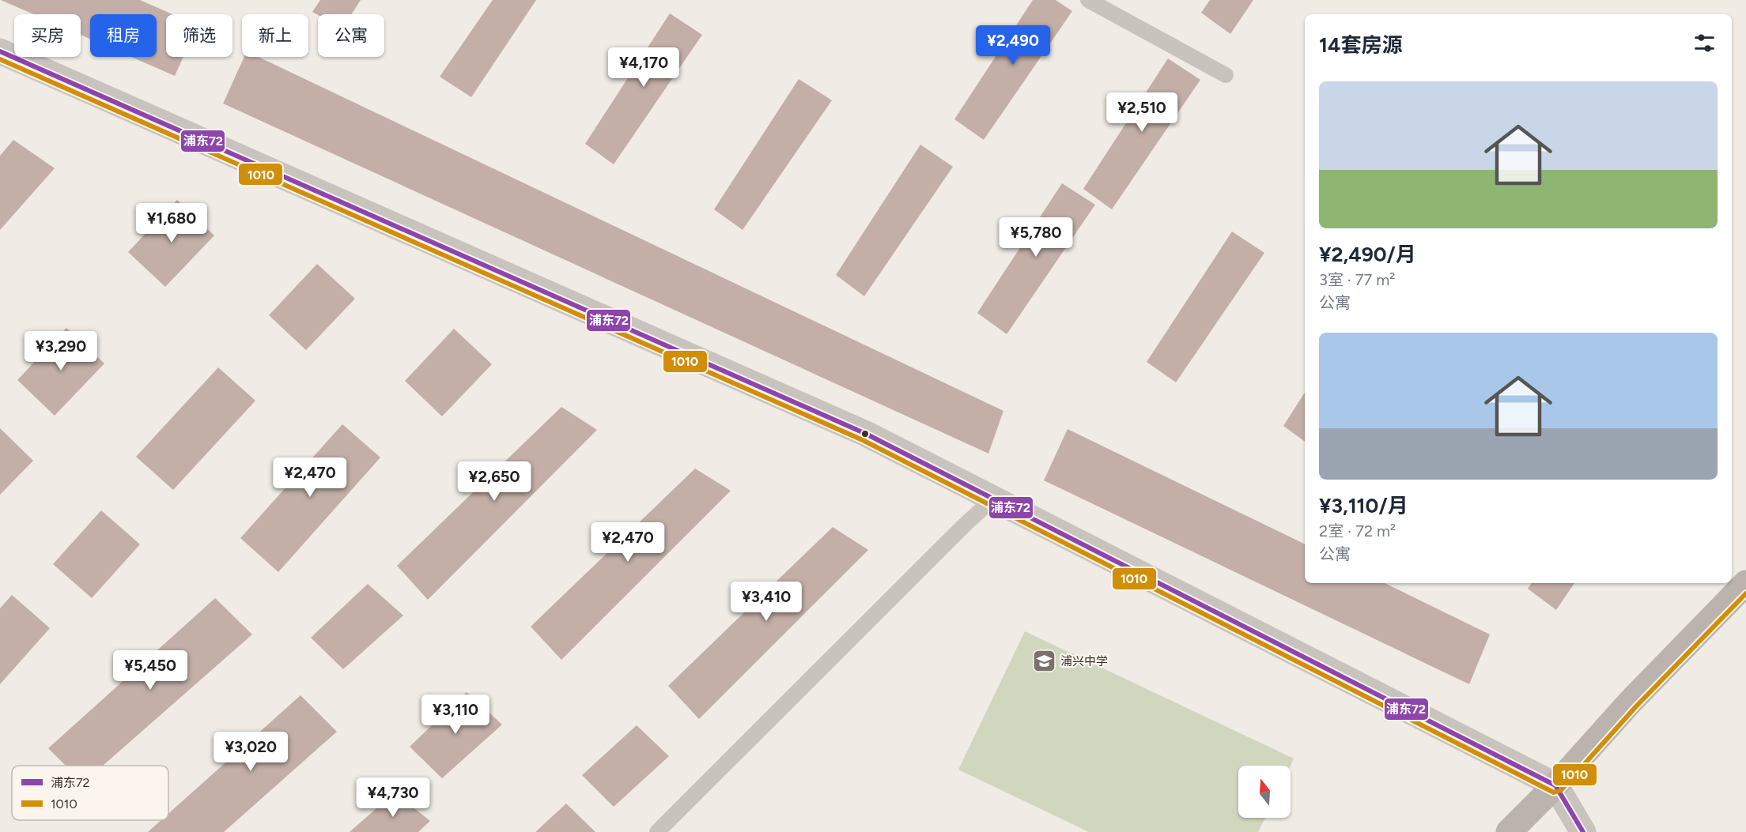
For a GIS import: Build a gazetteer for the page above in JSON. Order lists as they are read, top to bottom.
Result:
{
  "places": {
    "school or university": ["浦兴中学"]
  },
  "lines": ["transit line 浦东72", "transit line 1010"],
  "legend": ["浦东72", "1010"],
  "north": "top",
  "page": {
    "chip": [
      "买房",
      "租房",
      "筛选",
      "新上",
      "公寓"
    ],
    "heading": "14套房源",
    "price": [
      "¥2,490",
      "¥4,170",
      "¥2,510",
      "¥1,680",
      "¥5,780",
      "¥3,290",
      "¥2,470",
      "¥2,650",
      "¥2,470",
      "¥3,410",
      "¥5,450",
      "¥3,110",
      "¥3,020",
      "¥4,730"
    ],
    "list": [
      {
        "name": "¥2,490/月",
        "note": "3室 · 77 m² · 公寓"
      },
      {
        "name": "¥3,110/月",
        "note": "2室 · 72 m² · 公寓"
      }
    ]
  }
}
